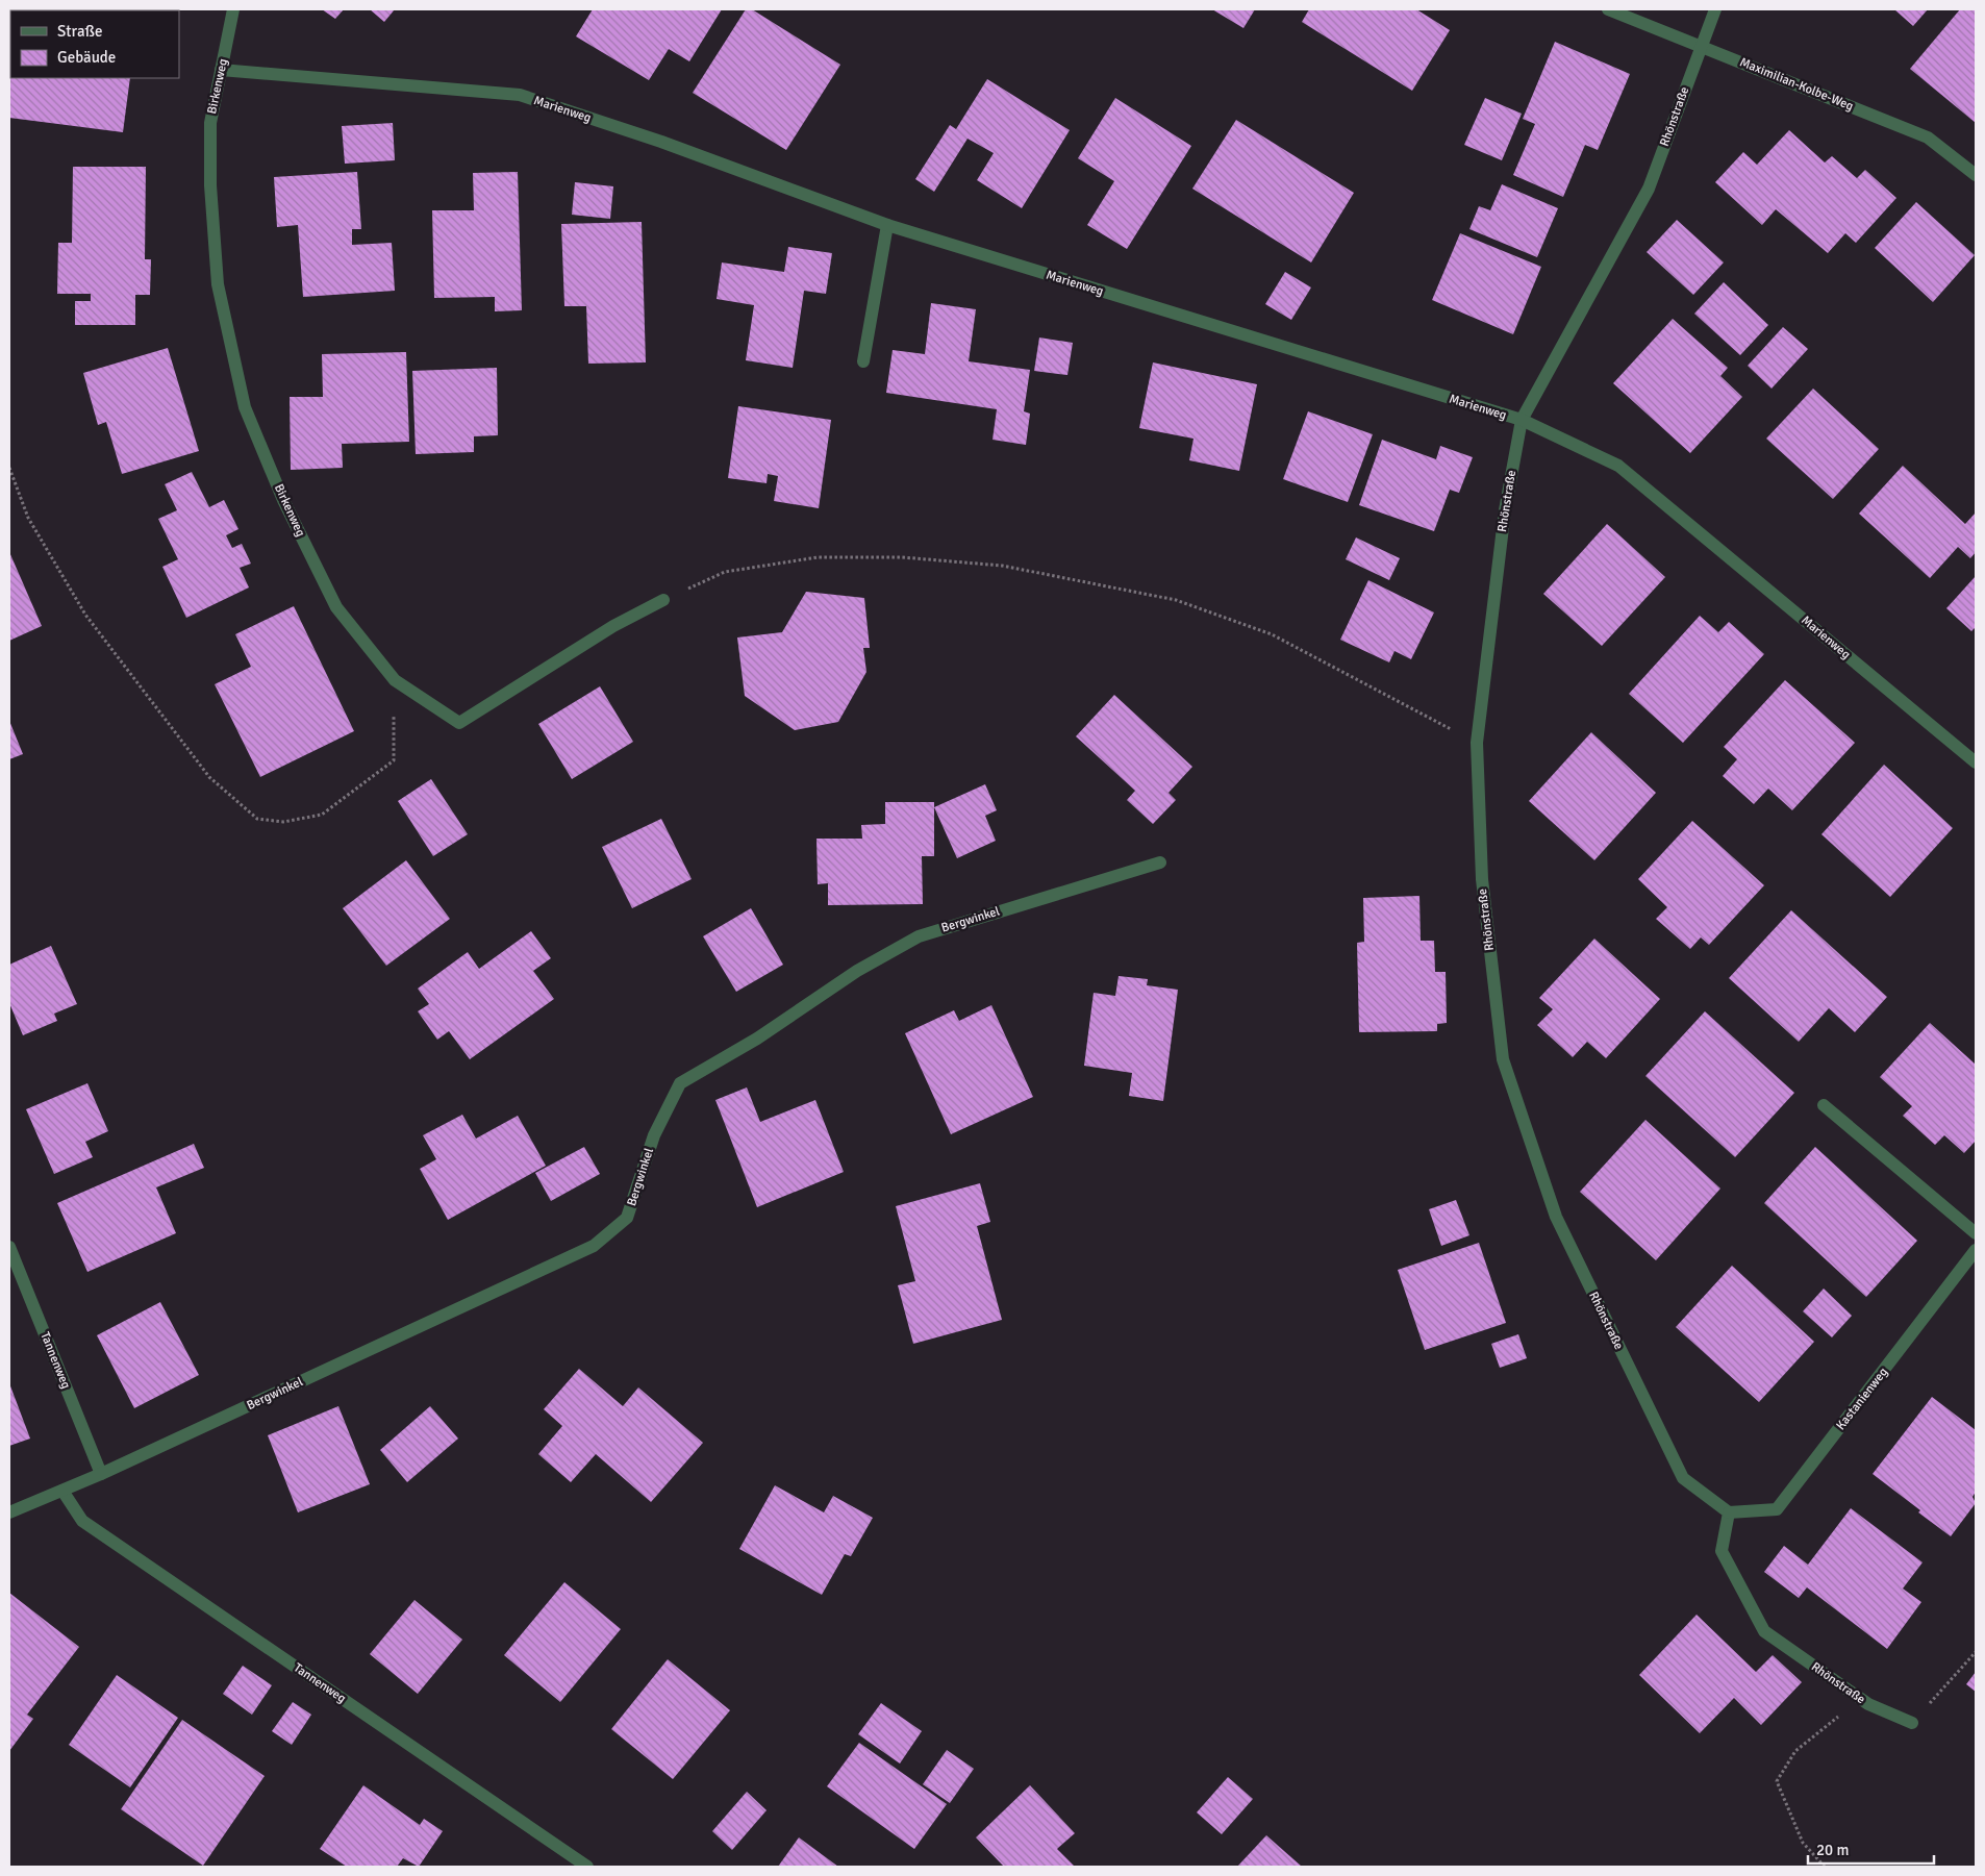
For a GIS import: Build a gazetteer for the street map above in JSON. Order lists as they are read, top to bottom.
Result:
{
  "streets": {
    "street": [
      "Maximilian-Kolbe-Weg",
      "Birkenweg",
      "Marienweg",
      "Rhönstraße",
      "Bergwinkel",
      "Tannenweg",
      "Kastanienweg"
    ]
  },
  "crossings": [
    ["Maximilian-Kolbe-Weg", "Rhönstraße"],
    ["Birkenweg", "Marienweg"],
    ["Marienweg", "Rhönstraße"],
    ["Rhönstraße", "Kastanienweg"],
    ["Bergwinkel", "Tannenweg"]
  ],
  "legend": ["Straße", "Gebäude"],
  "scale_bar": "20 m"
}
